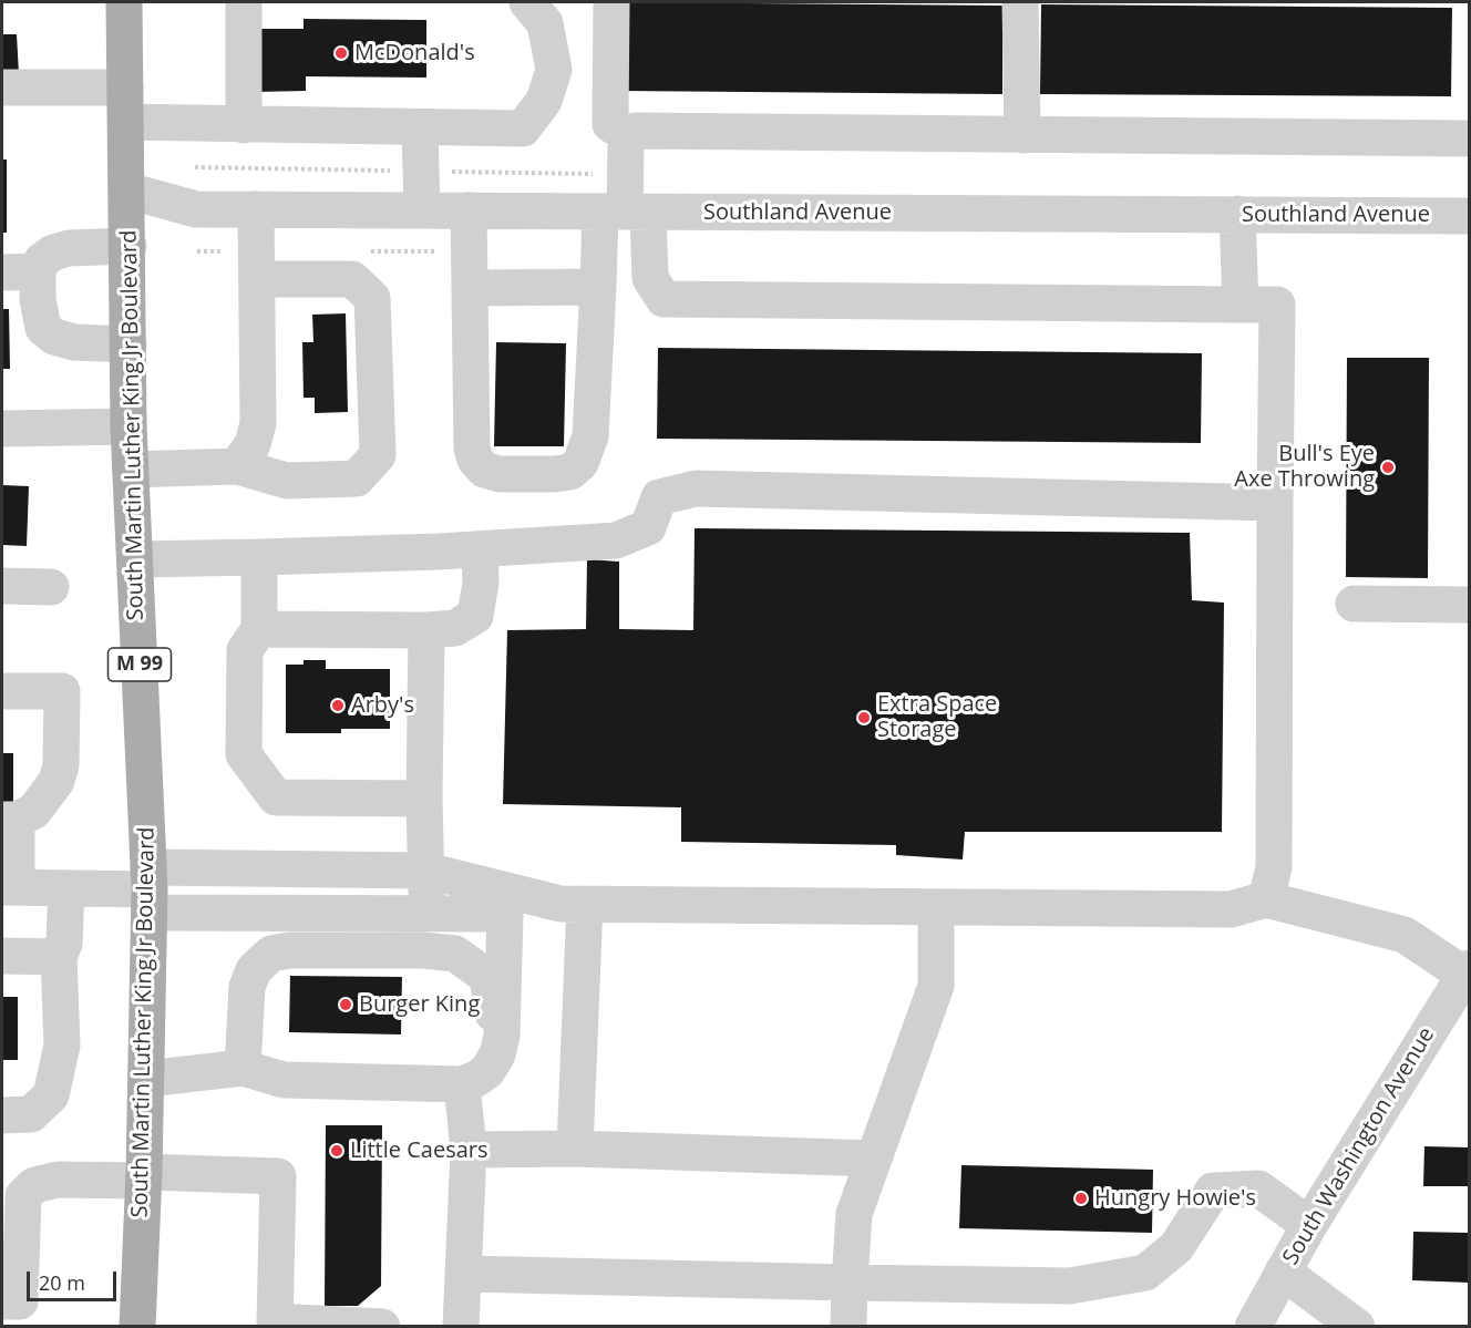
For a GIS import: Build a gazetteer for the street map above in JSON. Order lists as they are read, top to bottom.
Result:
{
  "streets": {
    "main road": ["South Martin Luther King Jr Boulevard", "M 99"],
    "street": ["Southland Avenue", "South Washington Avenue"]
  },
  "crossings": [
    ["Southland Avenue", "South Martin Luther King Jr Boulevard"]
  ],
  "places": [
    "McDonald's",
    "Bull's Eye Axe Throwing",
    "Arby's",
    "Extra Space Storage",
    "Burger King",
    "Little Caesars",
    "Hungry Howie's"
  ],
  "scale_bar": "20 m"
}
